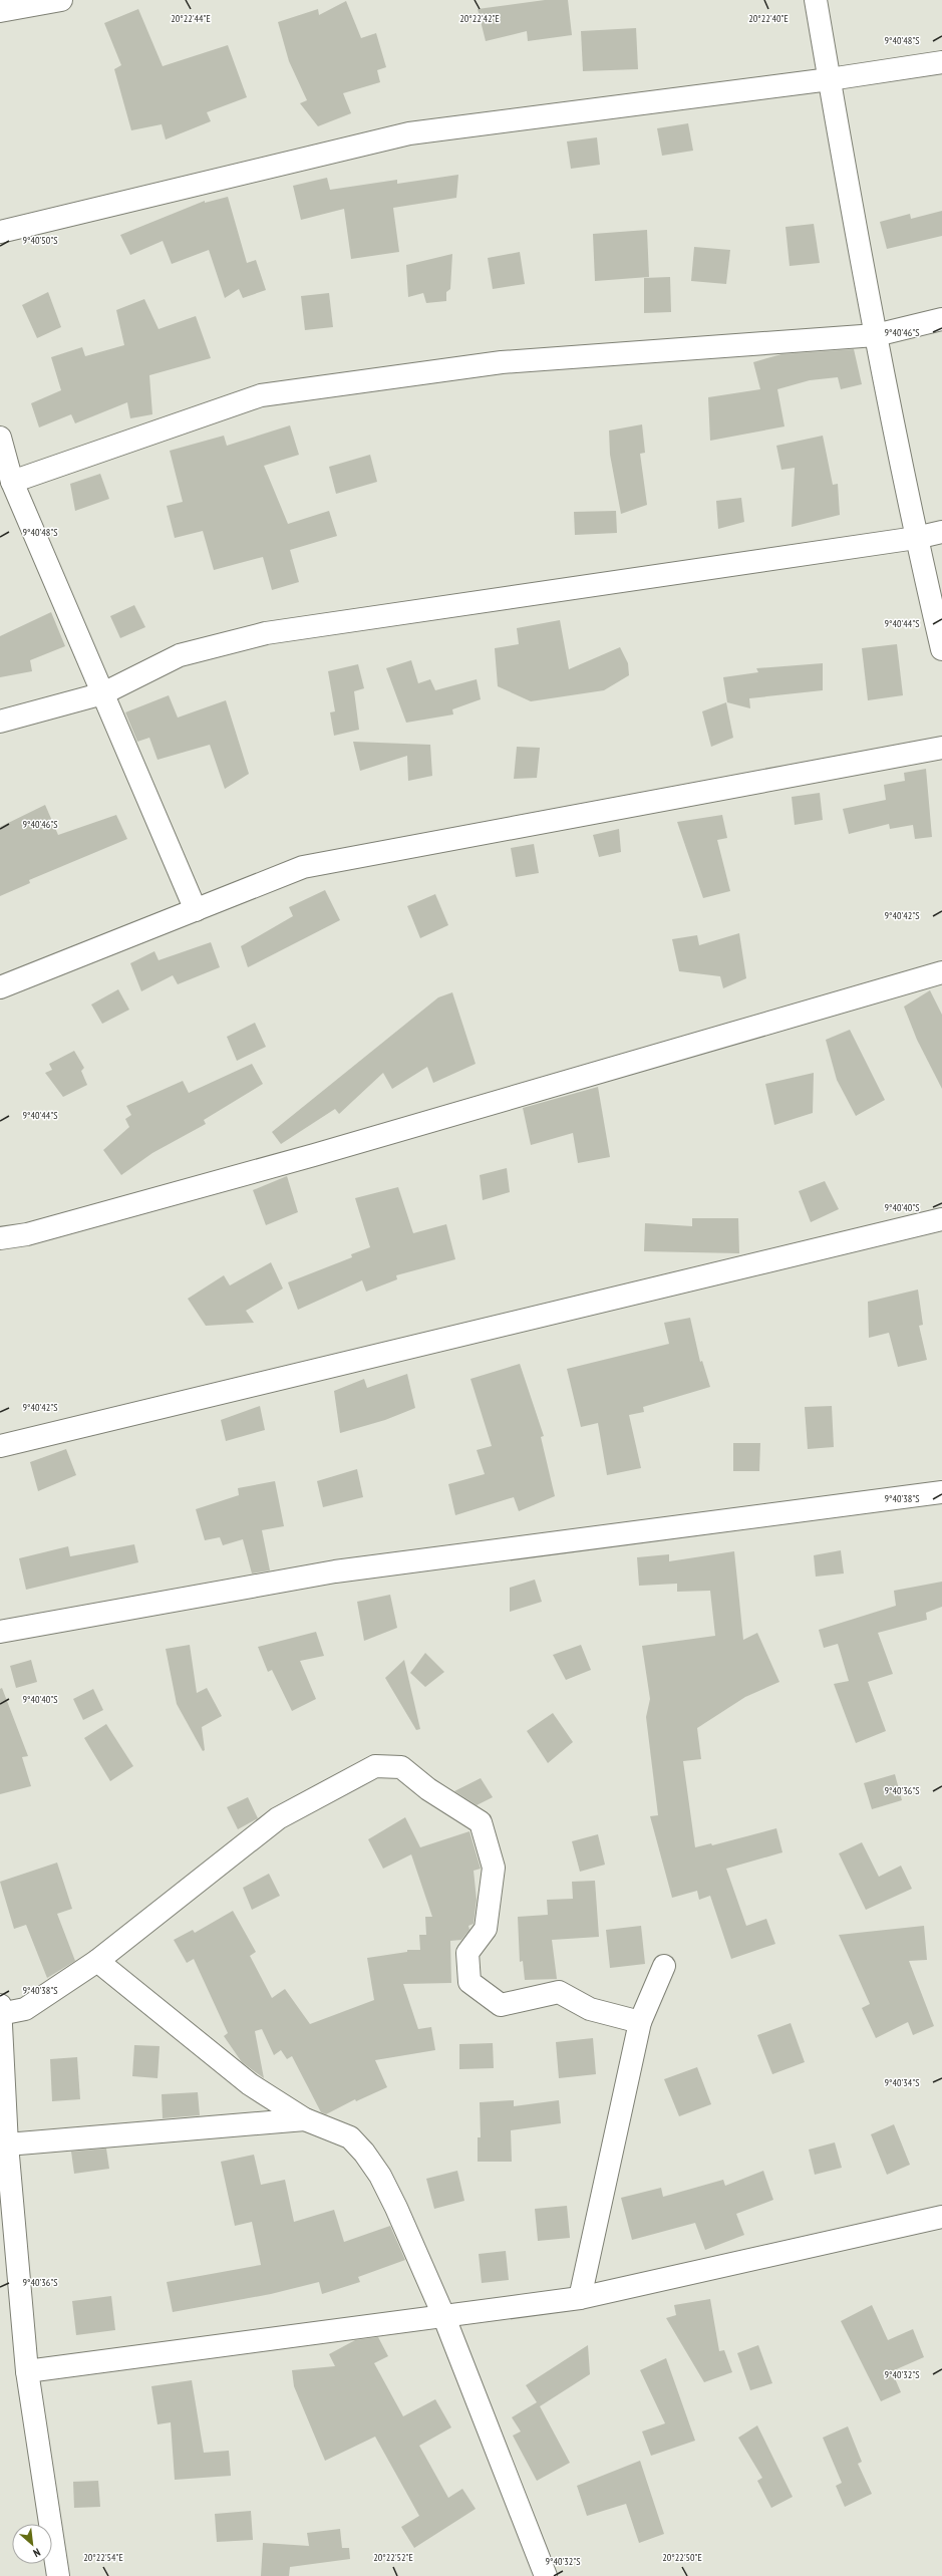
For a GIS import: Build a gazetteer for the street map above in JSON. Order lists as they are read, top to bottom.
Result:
{
  "north": "bottom right",
  "coordinates": [
    "20°22'44\"E",
    "20°22'42\"E",
    "20°22'40\"E",
    "9°40'48\"S",
    "9°40'50\"S",
    "9°40'46\"S",
    "9°40'44\"S",
    "9°40'42\"S",
    "9°40'40\"S",
    "9°40'38\"S",
    "9°40'36\"S",
    "9°40'34\"S",
    "9°40'32\"S",
    "20°22'54\"E",
    "20°22'52\"E",
    "20°22'50\"E"
  ]
}
